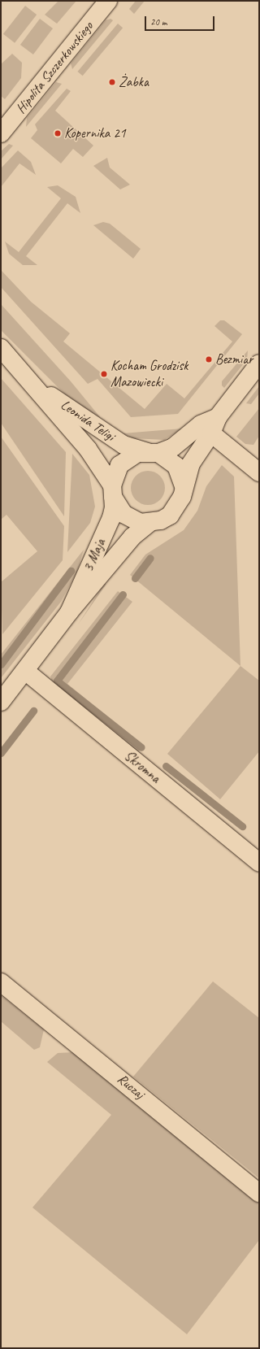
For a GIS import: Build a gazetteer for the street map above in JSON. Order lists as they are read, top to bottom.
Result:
{
  "streets": {
    "street": [
      "Hipolita Szczerkowskiego",
      "Leonida Teligi",
      "3 Maja",
      "Skromna",
      "Ruczaj"
    ]
  },
  "crossings": [
    ["Leonida Teligi", "3 Maja"],
    ["3 Maja", "Skromna"]
  ],
  "places": [
    "Żabka",
    "Kopernika 21",
    "Bezmiar",
    "Kocham Grodzisk Mazowiecki"
  ],
  "scale_bar": "20 m"
}
